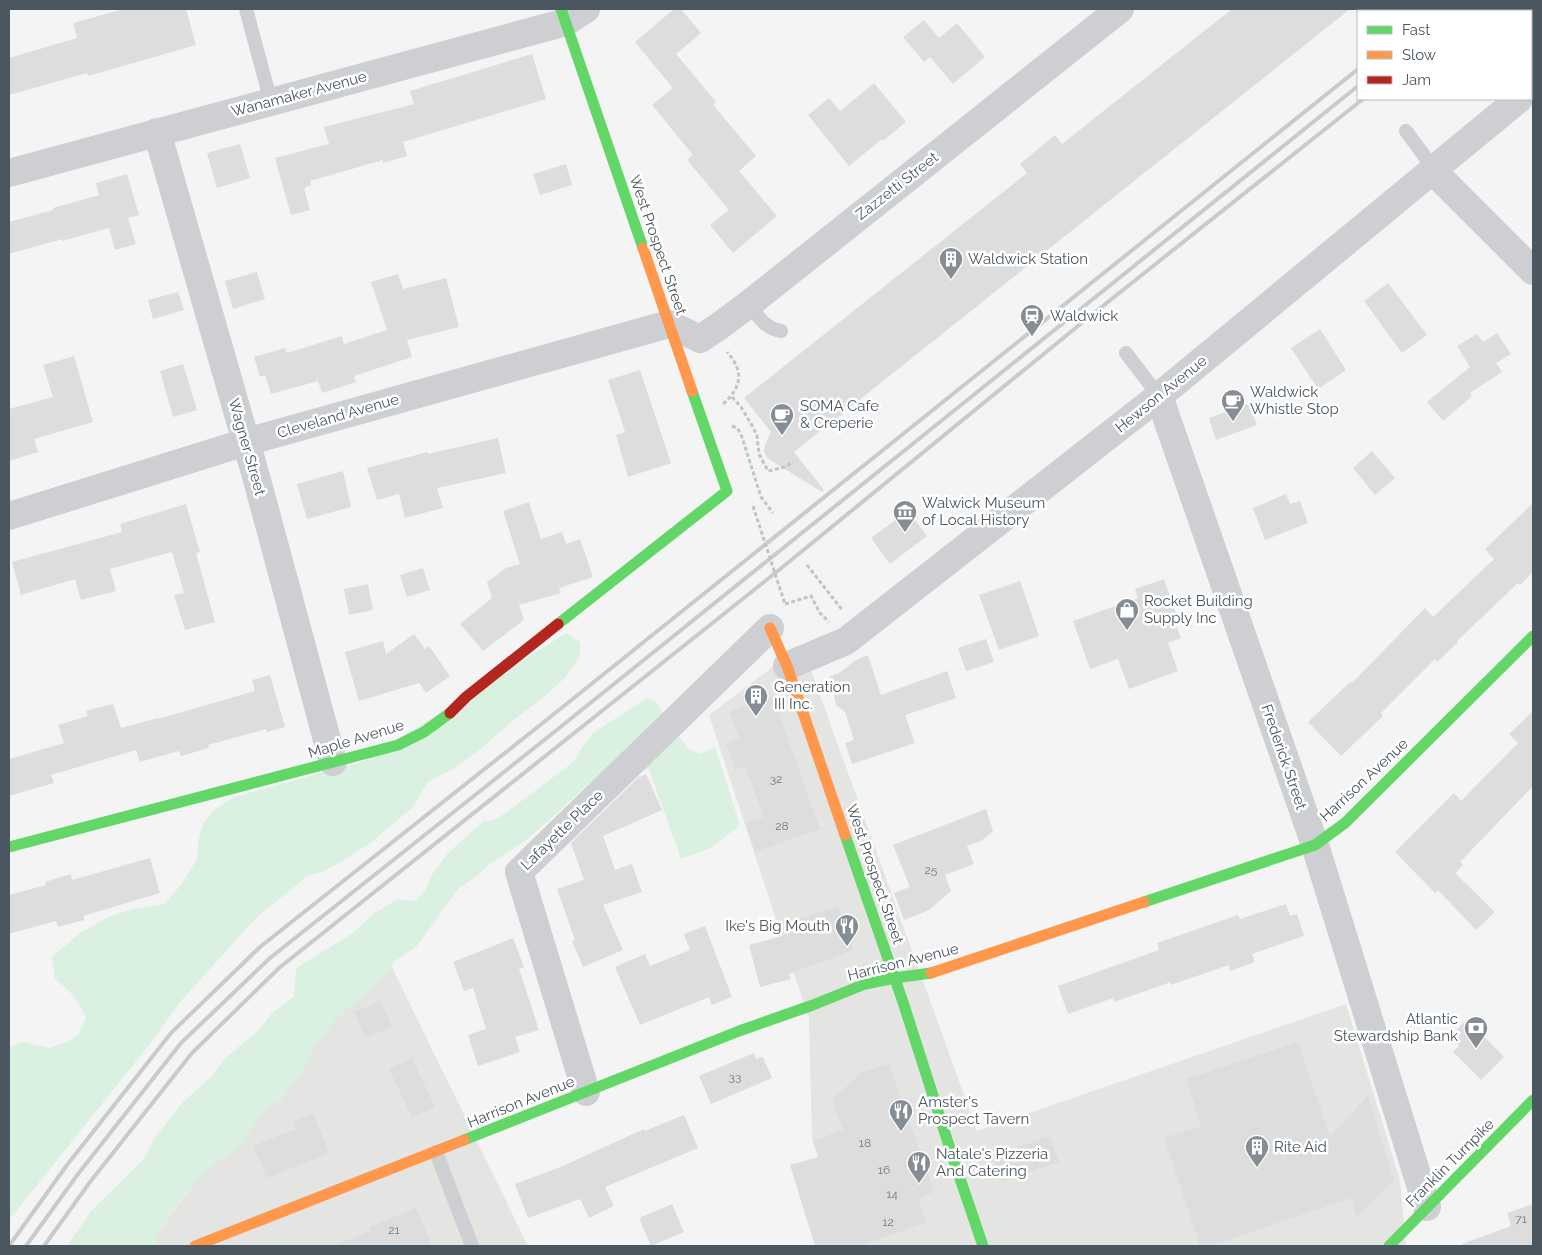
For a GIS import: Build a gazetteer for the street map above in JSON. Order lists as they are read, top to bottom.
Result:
{
  "streets": {
    "street": [
      "Wanamaker Avenue",
      "Zazzetti Street",
      "West Prospect Street",
      "Hewson Avenue",
      "Cleveland Avenue",
      "Wagner Street",
      "Maple Avenue",
      "Frederick Street",
      "Harrison Avenue",
      "Lafayette Place",
      "Franklin Turnpike"
    ]
  },
  "crossings": [
    ["Wanamaker Avenue", "West Prospect Street"],
    ["Wanamaker Avenue", "Wagner Street"],
    ["West Prospect Street", "Hewson Avenue"],
    ["West Prospect Street", "Cleveland Avenue"],
    ["West Prospect Street", "Maple Avenue"],
    ["West Prospect Street", "Harrison Avenue"],
    ["West Prospect Street", "Lafayette Place"],
    ["Hewson Avenue", "Frederick Street"],
    ["Cleveland Avenue", "Wagner Street"],
    ["Wagner Street", "Maple Avenue"],
    ["Frederick Street", "Harrison Avenue"],
    ["Frederick Street", "Franklin Turnpike"],
    ["Harrison Avenue", "Lafayette Place"]
  ],
  "places": {
    "building": ["Waldwick Station", "Generation III Inc.", "Rite Aid"],
    "station": ["Waldwick"],
    "cafe": ["Waldwick Whistle Stop", "SOMA Cafe & Creperie"],
    "museum": ["Walwick Museum of Local History"],
    "shop": ["Rocket Building Supply Inc"],
    "restaurant": ["Ike's Big Mouth", "Amster's Prospect Tavern", "Natale's Pizzeria And Catering"],
    "bank": ["Atlantic Stewardship Bank"]
  },
  "house_numbers": [
    "32",
    "28",
    "25",
    "33",
    "18",
    "16",
    "14",
    "71",
    "12",
    "21"
  ],
  "legend": ["Fast", "Slow", "Jam"]
}
